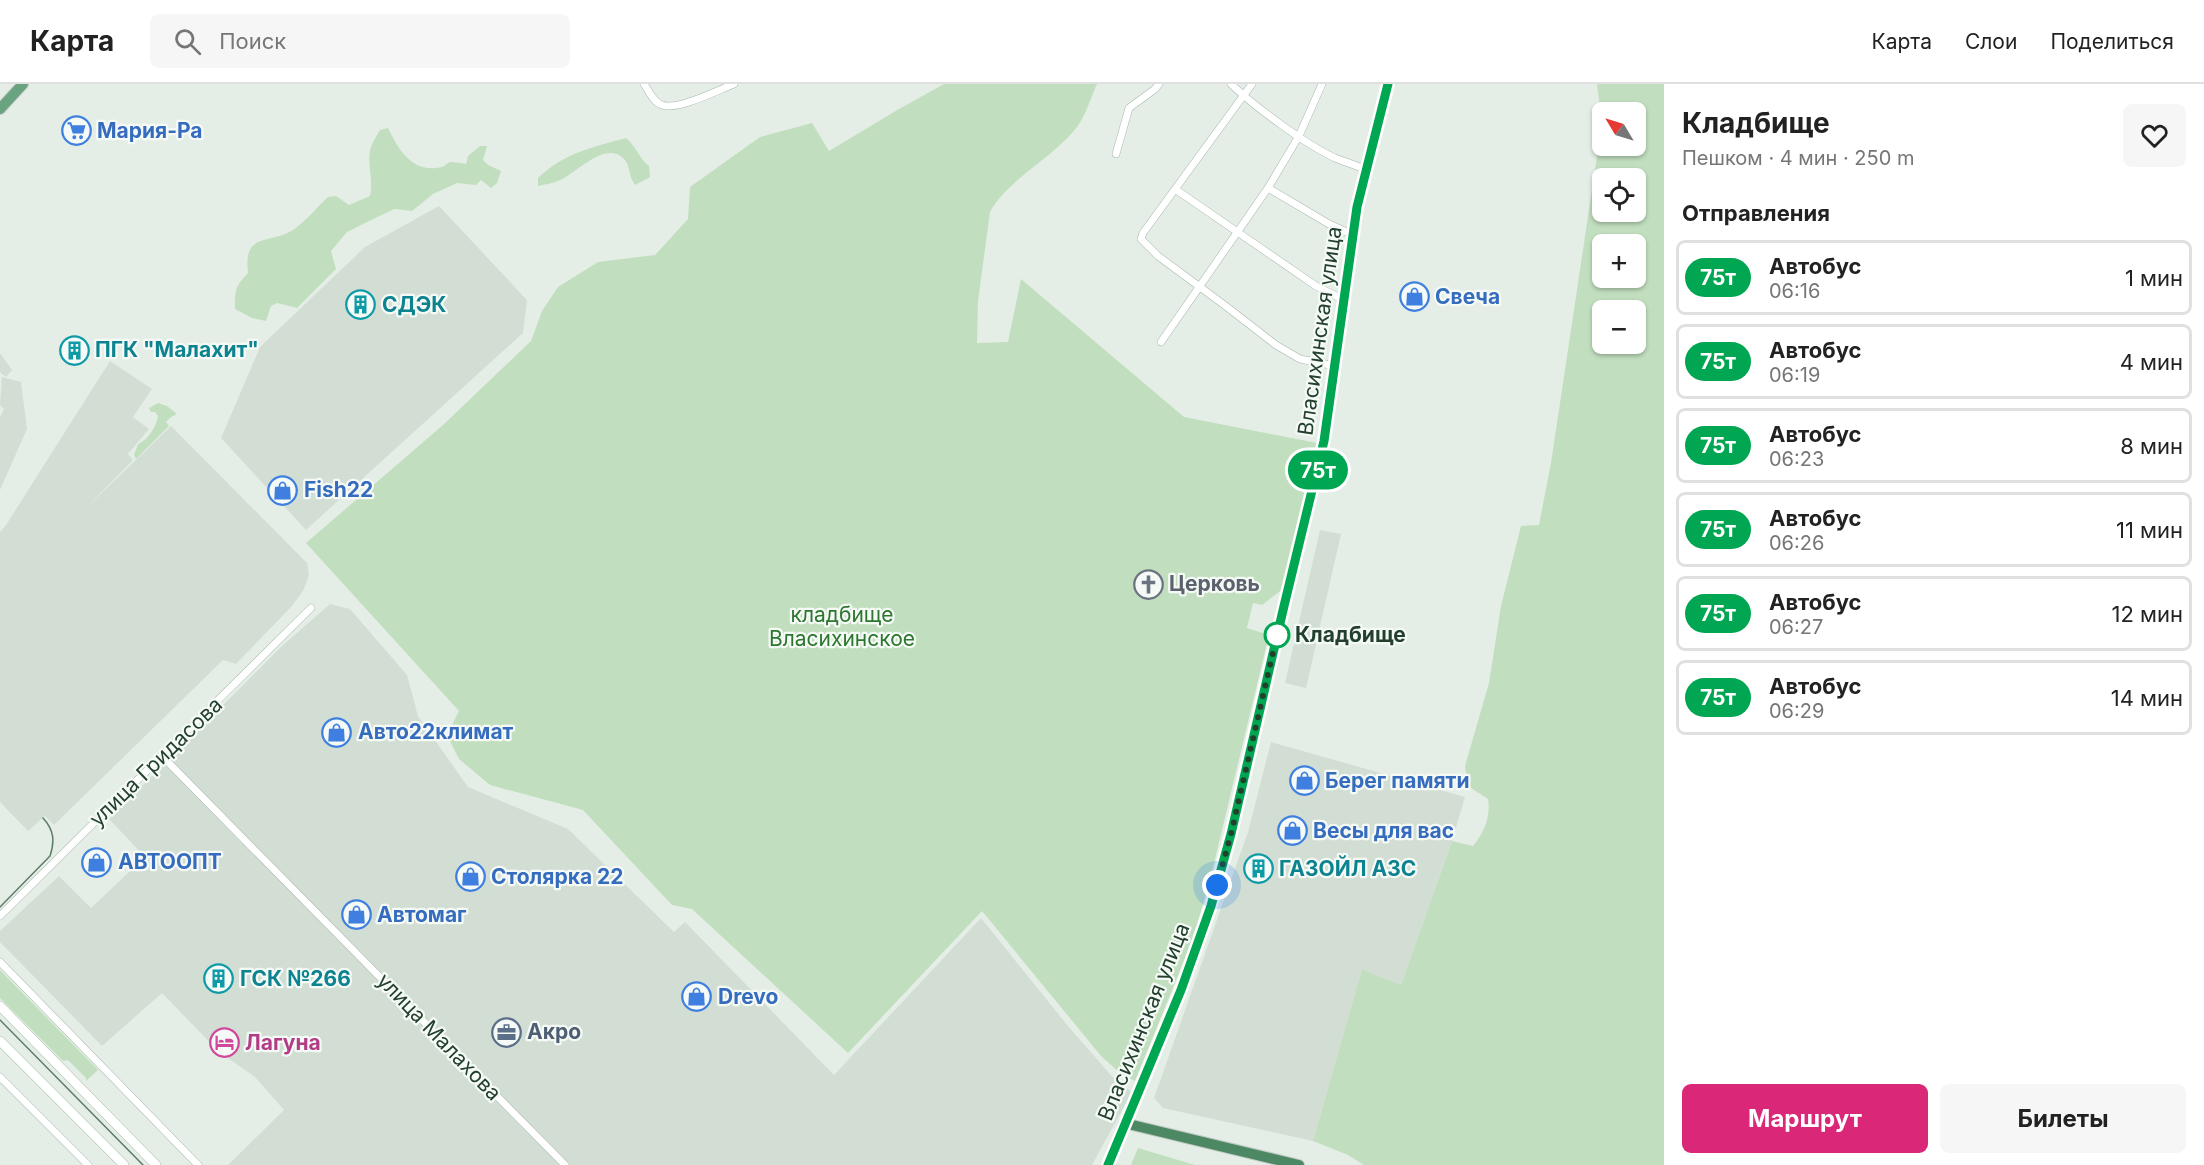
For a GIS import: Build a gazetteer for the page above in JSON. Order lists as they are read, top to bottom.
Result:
{
  "streets": {
    "highway": ["Власихинская улица"],
    "street": ["улица Гридасова", "улица Малахова"]
  },
  "crossings": [
    ["улица Гридасова", "улица Малахова"]
  ],
  "parks": ["кладбище Власихинское"],
  "places": {
    "supermarket": ["Мария-Ра"],
    "shop": [
      "Свеча",
      "Fish22",
      "Авто22климат",
      "Берег памяти",
      "Весы для вас",
      "АВТООПТ",
      "Столярка 22",
      "Автомаг",
      "Drevo"
    ],
    "building": [
      "СДЭК",
      "ПГК \"Малахит\"",
      "ГАЗОЙЛ АЗС",
      "ГСК №266"
    ],
    "church": ["Церковь"],
    "other": ["Кладбище"],
    "office": ["Акро"],
    "hotel": ["Лагуна"]
  },
  "lines": ["bus line 75т"],
  "north": "top left",
  "page": {
    "header": "Карта",
    "search": "Поиск",
    "nav": ["Карта", "Слои", "Поделиться"],
    "on_map": "75т",
    "heading": [
      ["Кладбище", "Пешком · 4 мин · 250 m"],
      "Отправления"
    ],
    "map_buttons": ["+", "−"],
    "list": [
      {
        "mark": "75т",
        "name": "Автобус",
        "note": "06:16",
        "value": "1 мин"
      },
      {
        "mark": "75т",
        "name": "Автобус",
        "note": "06:19",
        "value": "4 мин"
      },
      {
        "mark": "75т",
        "name": "Автобус",
        "note": "06:23",
        "value": "8 мин"
      },
      {
        "mark": "75т",
        "name": "Автобус",
        "note": "06:26",
        "value": "11 мин"
      },
      {
        "mark": "75т",
        "name": "Автобус",
        "note": "06:27",
        "value": "12 мин"
      },
      {
        "mark": "75т",
        "name": "Автобус",
        "note": "06:29",
        "value": "14 мин"
      }
    ],
    "buttons": ["Маршрут", "Билеты"]
  }
}
